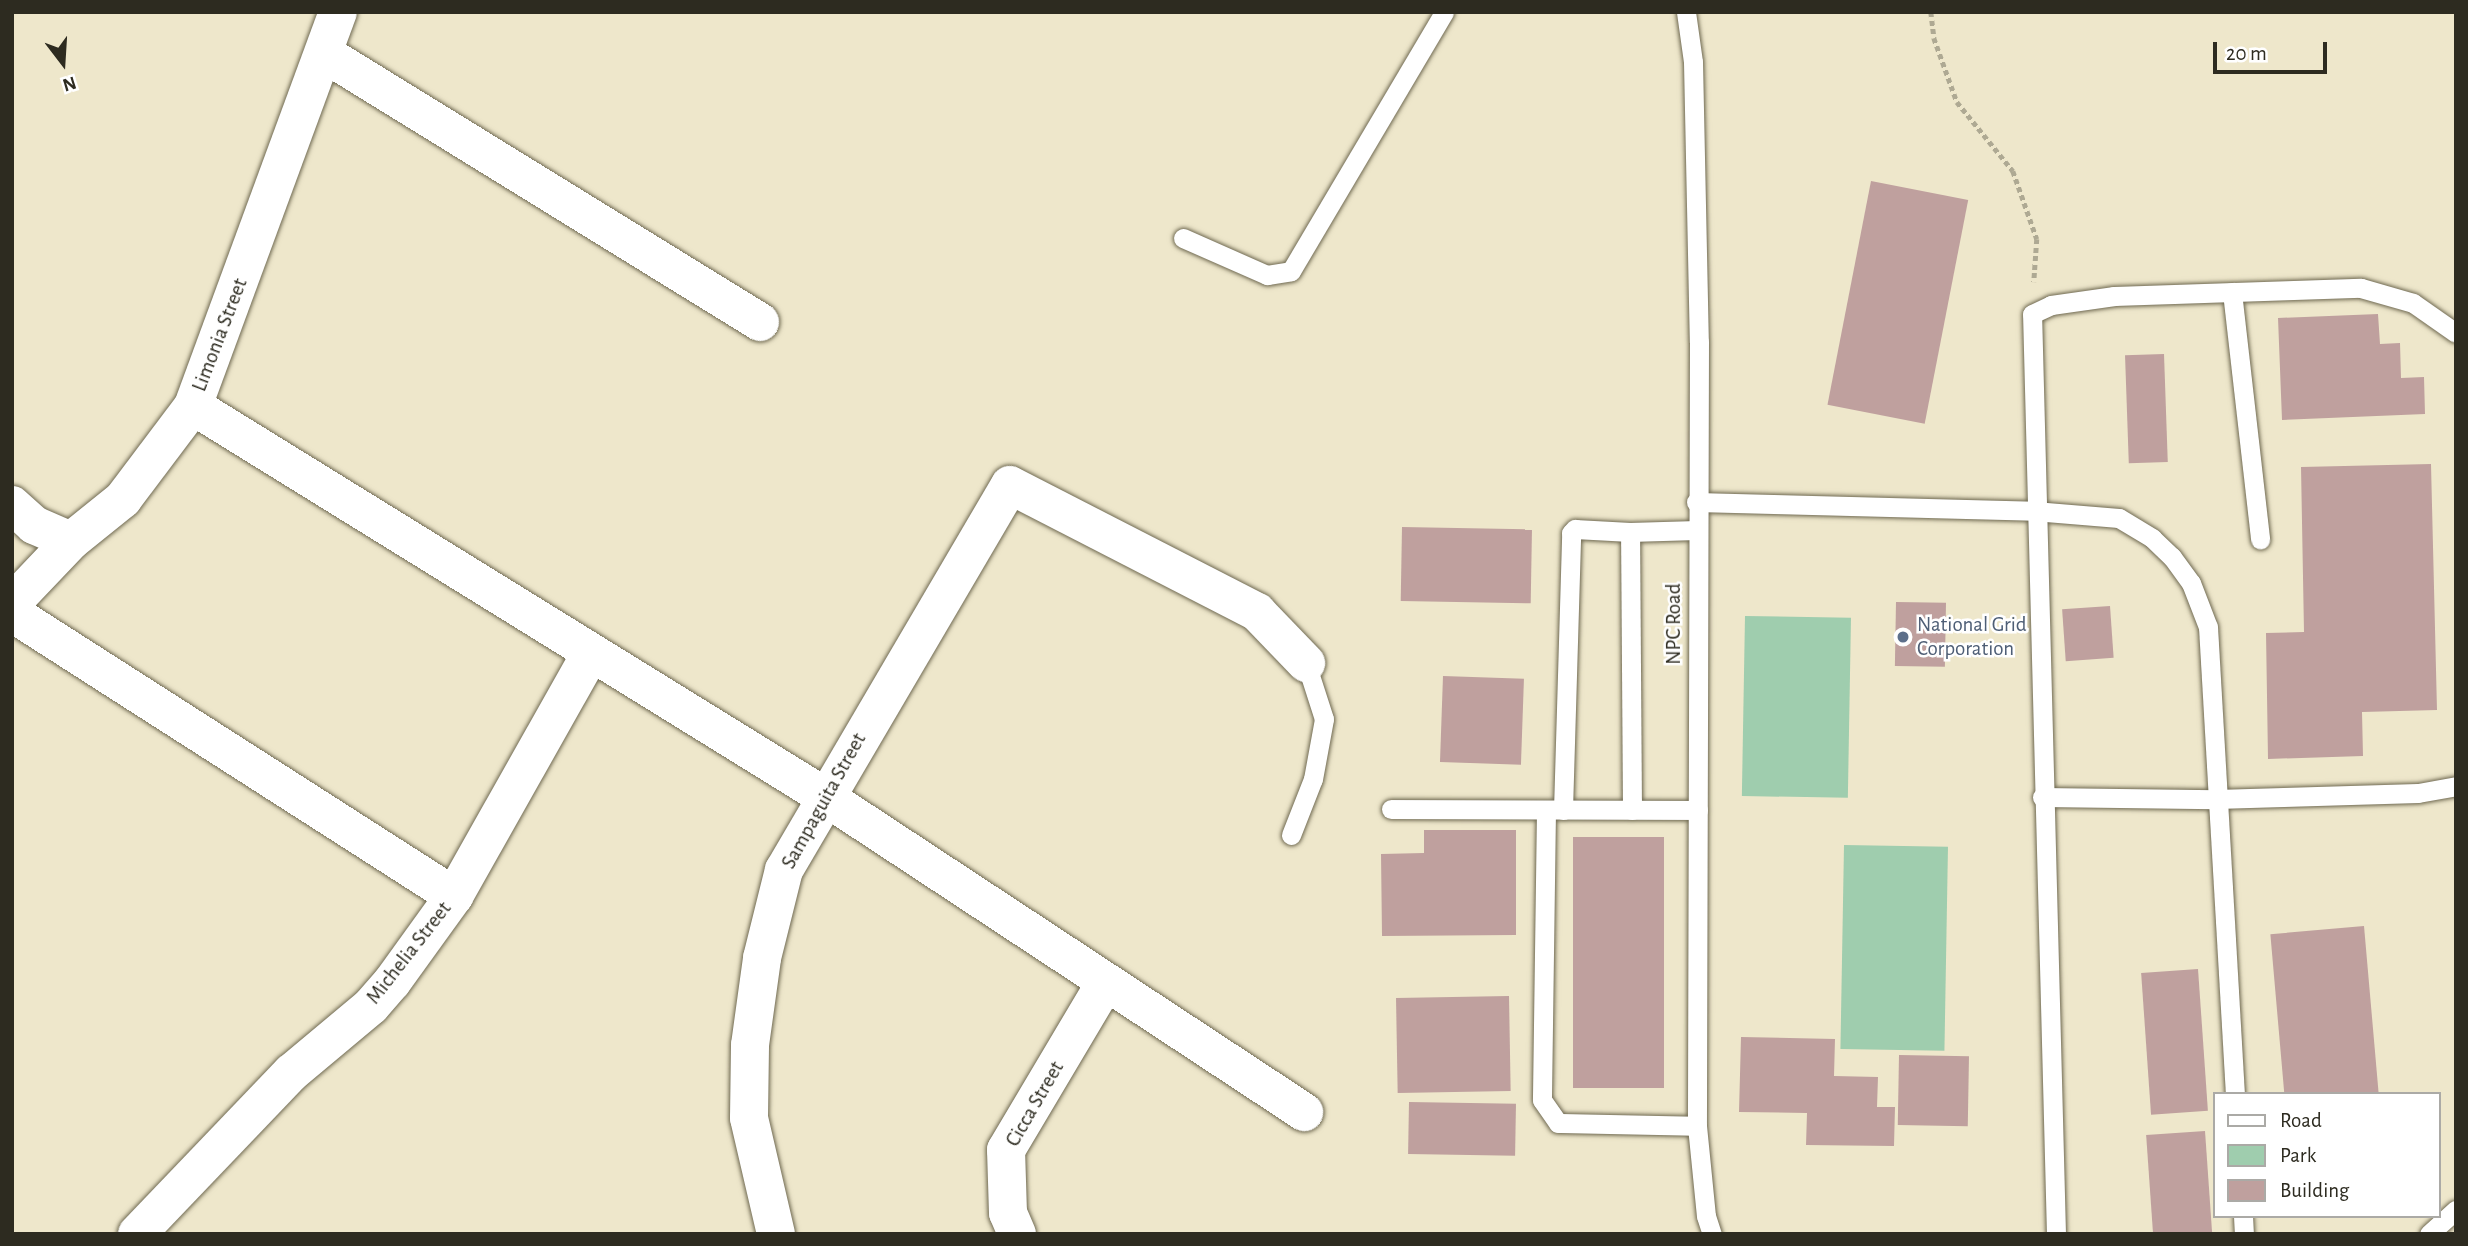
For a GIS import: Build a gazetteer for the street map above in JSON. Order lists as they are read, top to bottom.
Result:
{
  "streets": {
    "street": [
      "Limonia Street",
      "Sampaguita Street",
      "Michelia Street",
      "Cicca Street"
    ],
    "lane": ["NPC Road"]
  },
  "places": ["National Grid Corporation"],
  "legend": ["Road", "Park", "Building"],
  "scale_bar": "20 m",
  "north": "bottom"
}
